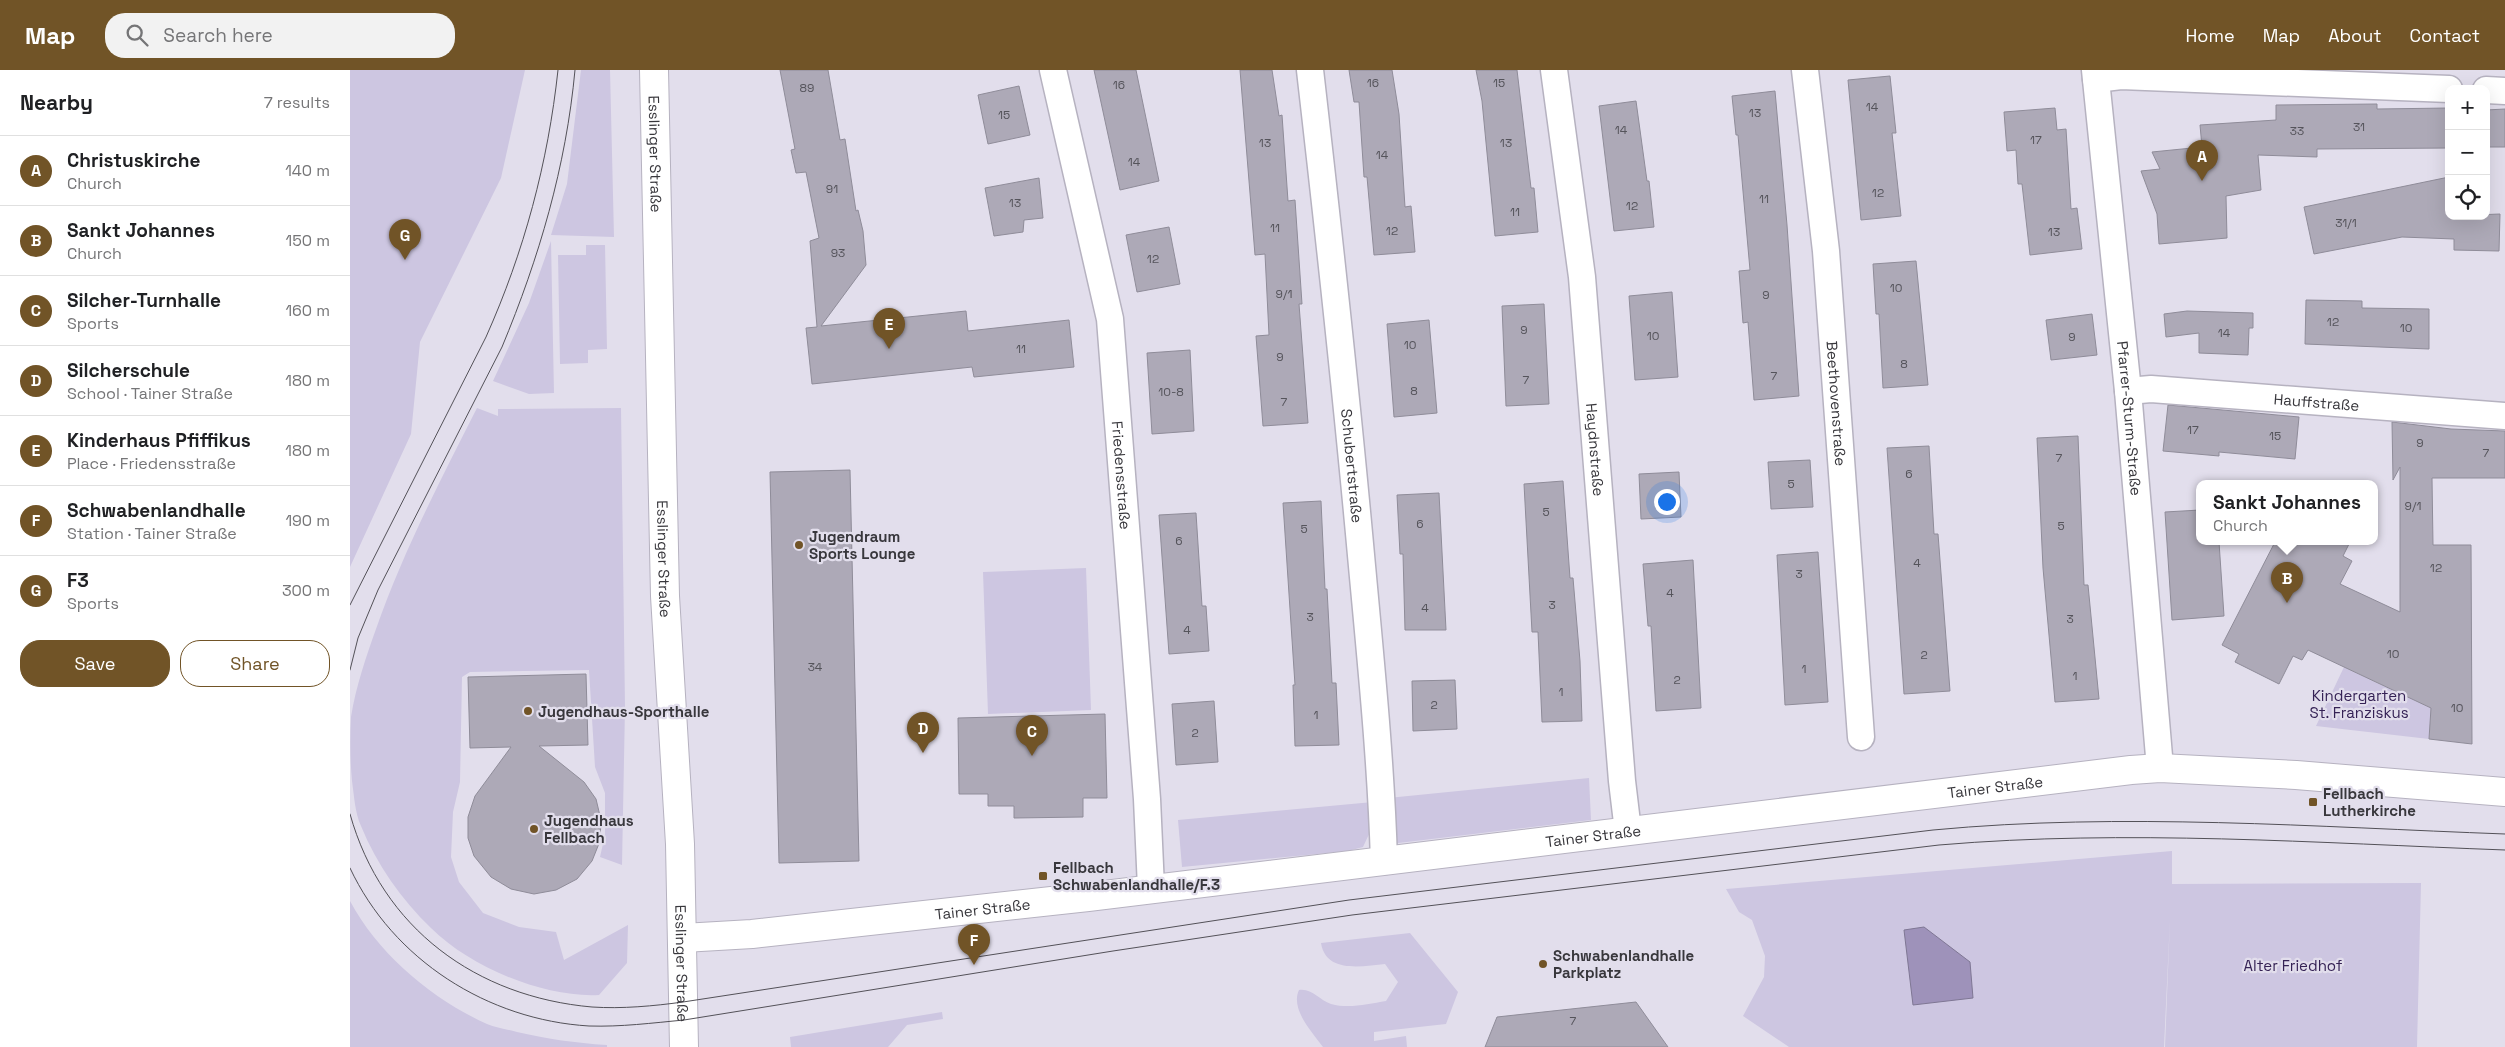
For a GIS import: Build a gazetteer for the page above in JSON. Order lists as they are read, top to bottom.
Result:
{
  "streets": {
    "street": [
      "Esslinger Straße",
      "Hauffstraße",
      "Beethovenstraße",
      "Pfarrer-Sturm-Straße",
      "Haydnstraße",
      "Schubertstraße",
      "Friedensstraße",
      "Tainer Straße"
    ]
  },
  "crossings": [
    ["Esslinger Straße", "Tainer Straße"],
    ["Hauffstraße", "Pfarrer-Sturm-Straße"],
    ["Pfarrer-Sturm-Straße", "Tainer Straße"],
    ["Haydnstraße", "Tainer Straße"],
    ["Schubertstraße", "Tainer Straße"],
    ["Friedensstraße", "Tainer Straße"]
  ],
  "parks": ["Kindergarten St. Franziskus", "Alter Friedhof"],
  "places": {
    "other": [
      "Jugendraum Sports Lounge",
      "Jugendhaus-Sporthalle",
      "Jugendhaus Fellbach",
      "Schwabenlandhalle Parkplatz"
    ],
    "transit": ["Fellbach Lutherkirche", "Fellbach Schwabenlandhalle/F.3"]
  },
  "house_numbers": [
    "16",
    "15",
    "16",
    "89",
    "14",
    "13",
    "15",
    "31",
    "14",
    "33",
    "17",
    "13",
    "13",
    "14",
    "14",
    "91",
    "12",
    "11",
    "13",
    "12",
    "11",
    "31/1",
    "11",
    "12",
    "13",
    "93",
    "12",
    "10",
    "9/1",
    "9",
    "12",
    "10",
    "9",
    "14",
    "10",
    "9",
    "10",
    "11",
    "9",
    "8",
    "7",
    "7",
    "8",
    "10-8",
    "7",
    "17",
    "15",
    "9",
    "7",
    "7",
    "6",
    "5",
    "9/1",
    "5",
    "6",
    "5",
    "5",
    "6",
    "4",
    "12",
    "3",
    "4",
    "3",
    "4",
    "3",
    "3",
    "4",
    "10",
    "2",
    "34",
    "1",
    "1",
    "2",
    "1",
    "2",
    "10",
    "1",
    "2",
    "7"
  ],
  "page": {
    "header": "Map",
    "search": "Search here",
    "nav": [
      "Home",
      "Map",
      "About",
      "Contact"
    ],
    "heading": ["Nearby", "7 results"],
    "map_buttons": ["+", "−"],
    "list": [
      {
        "mark": "A",
        "name": "Christuskirche",
        "note": "Church",
        "value": "140 m"
      },
      {
        "mark": "B",
        "name": "Sankt Johannes",
        "note": "Church",
        "value": "150 m"
      },
      {
        "mark": "C",
        "name": "Silcher-Turnhalle",
        "note": "Sports",
        "value": "160 m"
      },
      {
        "mark": "D",
        "name": "Silcherschule",
        "note": "School · Tainer Straße",
        "value": "180 m"
      },
      {
        "mark": "E",
        "name": "Kinderhaus Pfiffikus",
        "note": "Place · Friedensstraße",
        "value": "180 m"
      },
      {
        "mark": "F",
        "name": "Schwabenlandhalle",
        "note": "Station · Tainer Straße",
        "value": "190 m"
      },
      {
        "mark": "G",
        "name": "F3",
        "note": "Sports",
        "value": "300 m"
      }
    ],
    "pins": [
      "A",
      "G",
      "E",
      "B",
      "D",
      "C",
      "F"
    ],
    "popup": ["Sankt Johannes", "Church"],
    "buttons": ["Save", "Share"]
  }
}
